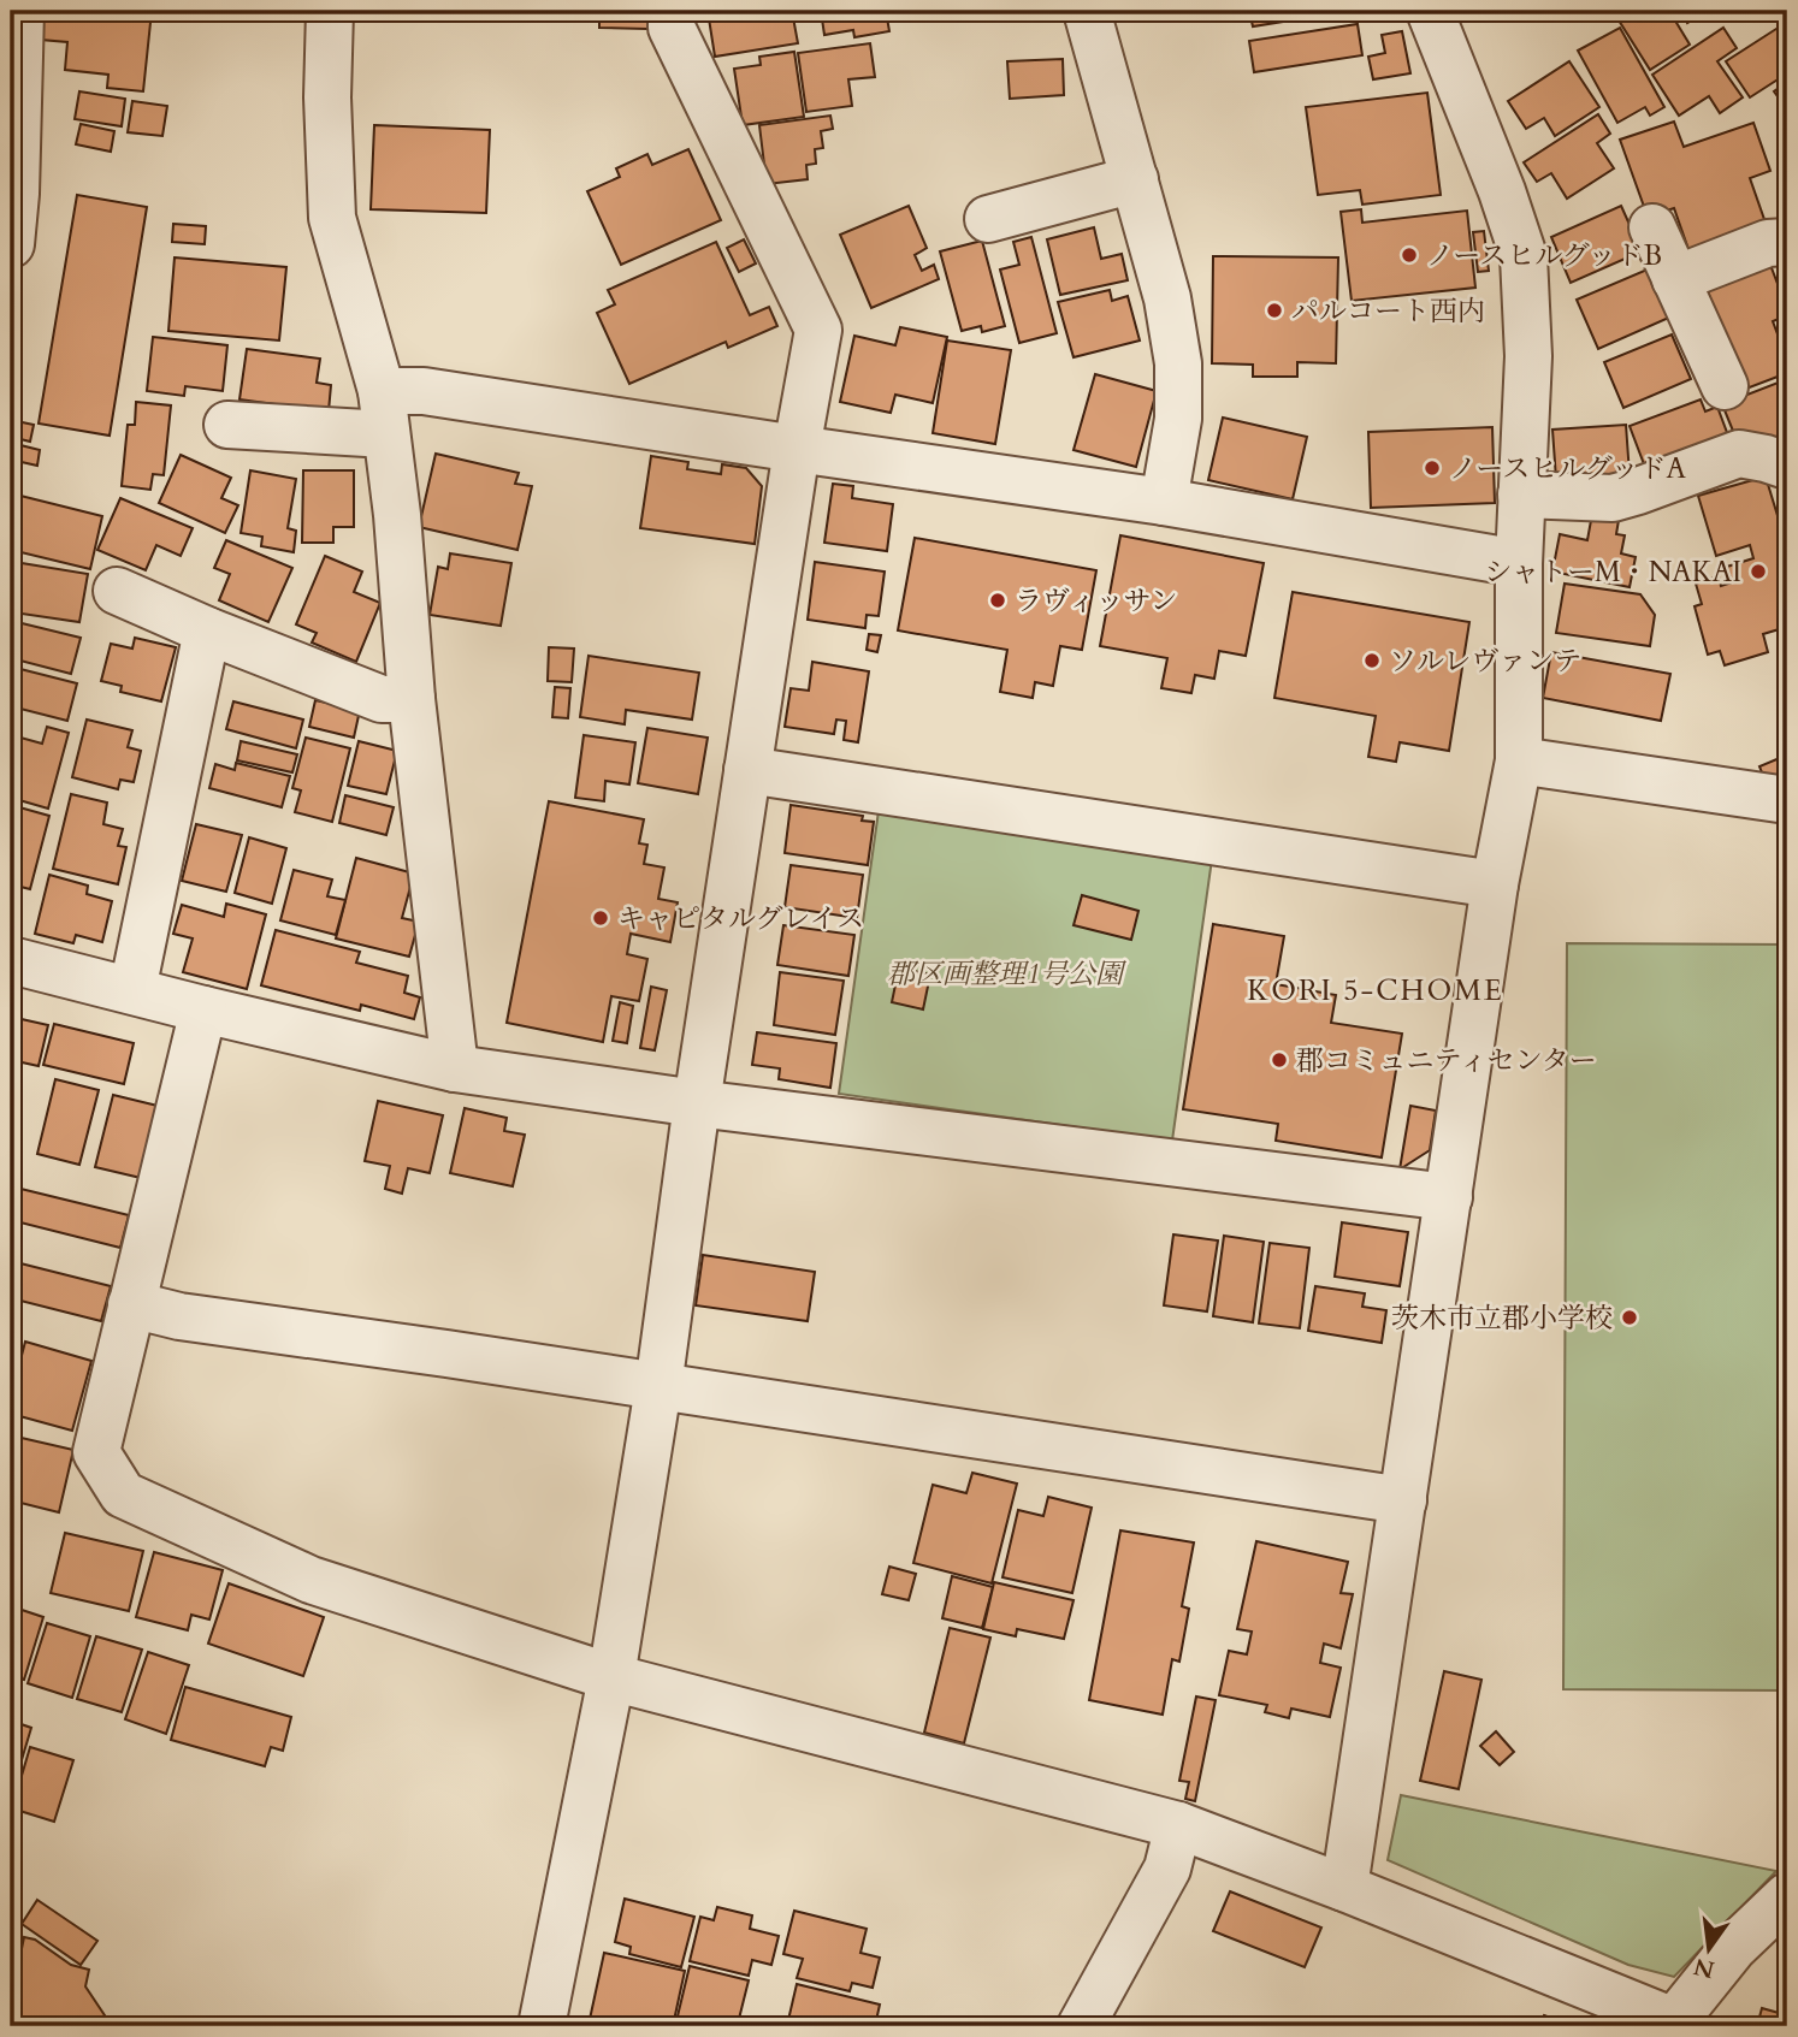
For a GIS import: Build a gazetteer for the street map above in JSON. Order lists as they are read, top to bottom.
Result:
{
  "districts": ["KORI 5-CHOME"],
  "parks": ["郡区画整理1号公園"],
  "places": [
    "ノースヒルグッドB",
    "パルコート西内",
    "ノースヒルグッドA",
    "シャトーM・NAKAI",
    "ラヴィッサン",
    "ソルレヴァンテ",
    "キャピタルグレイス",
    "郡コミュニティセンター",
    "茨木市立郡小学校"
  ],
  "north": "bottom"
}
